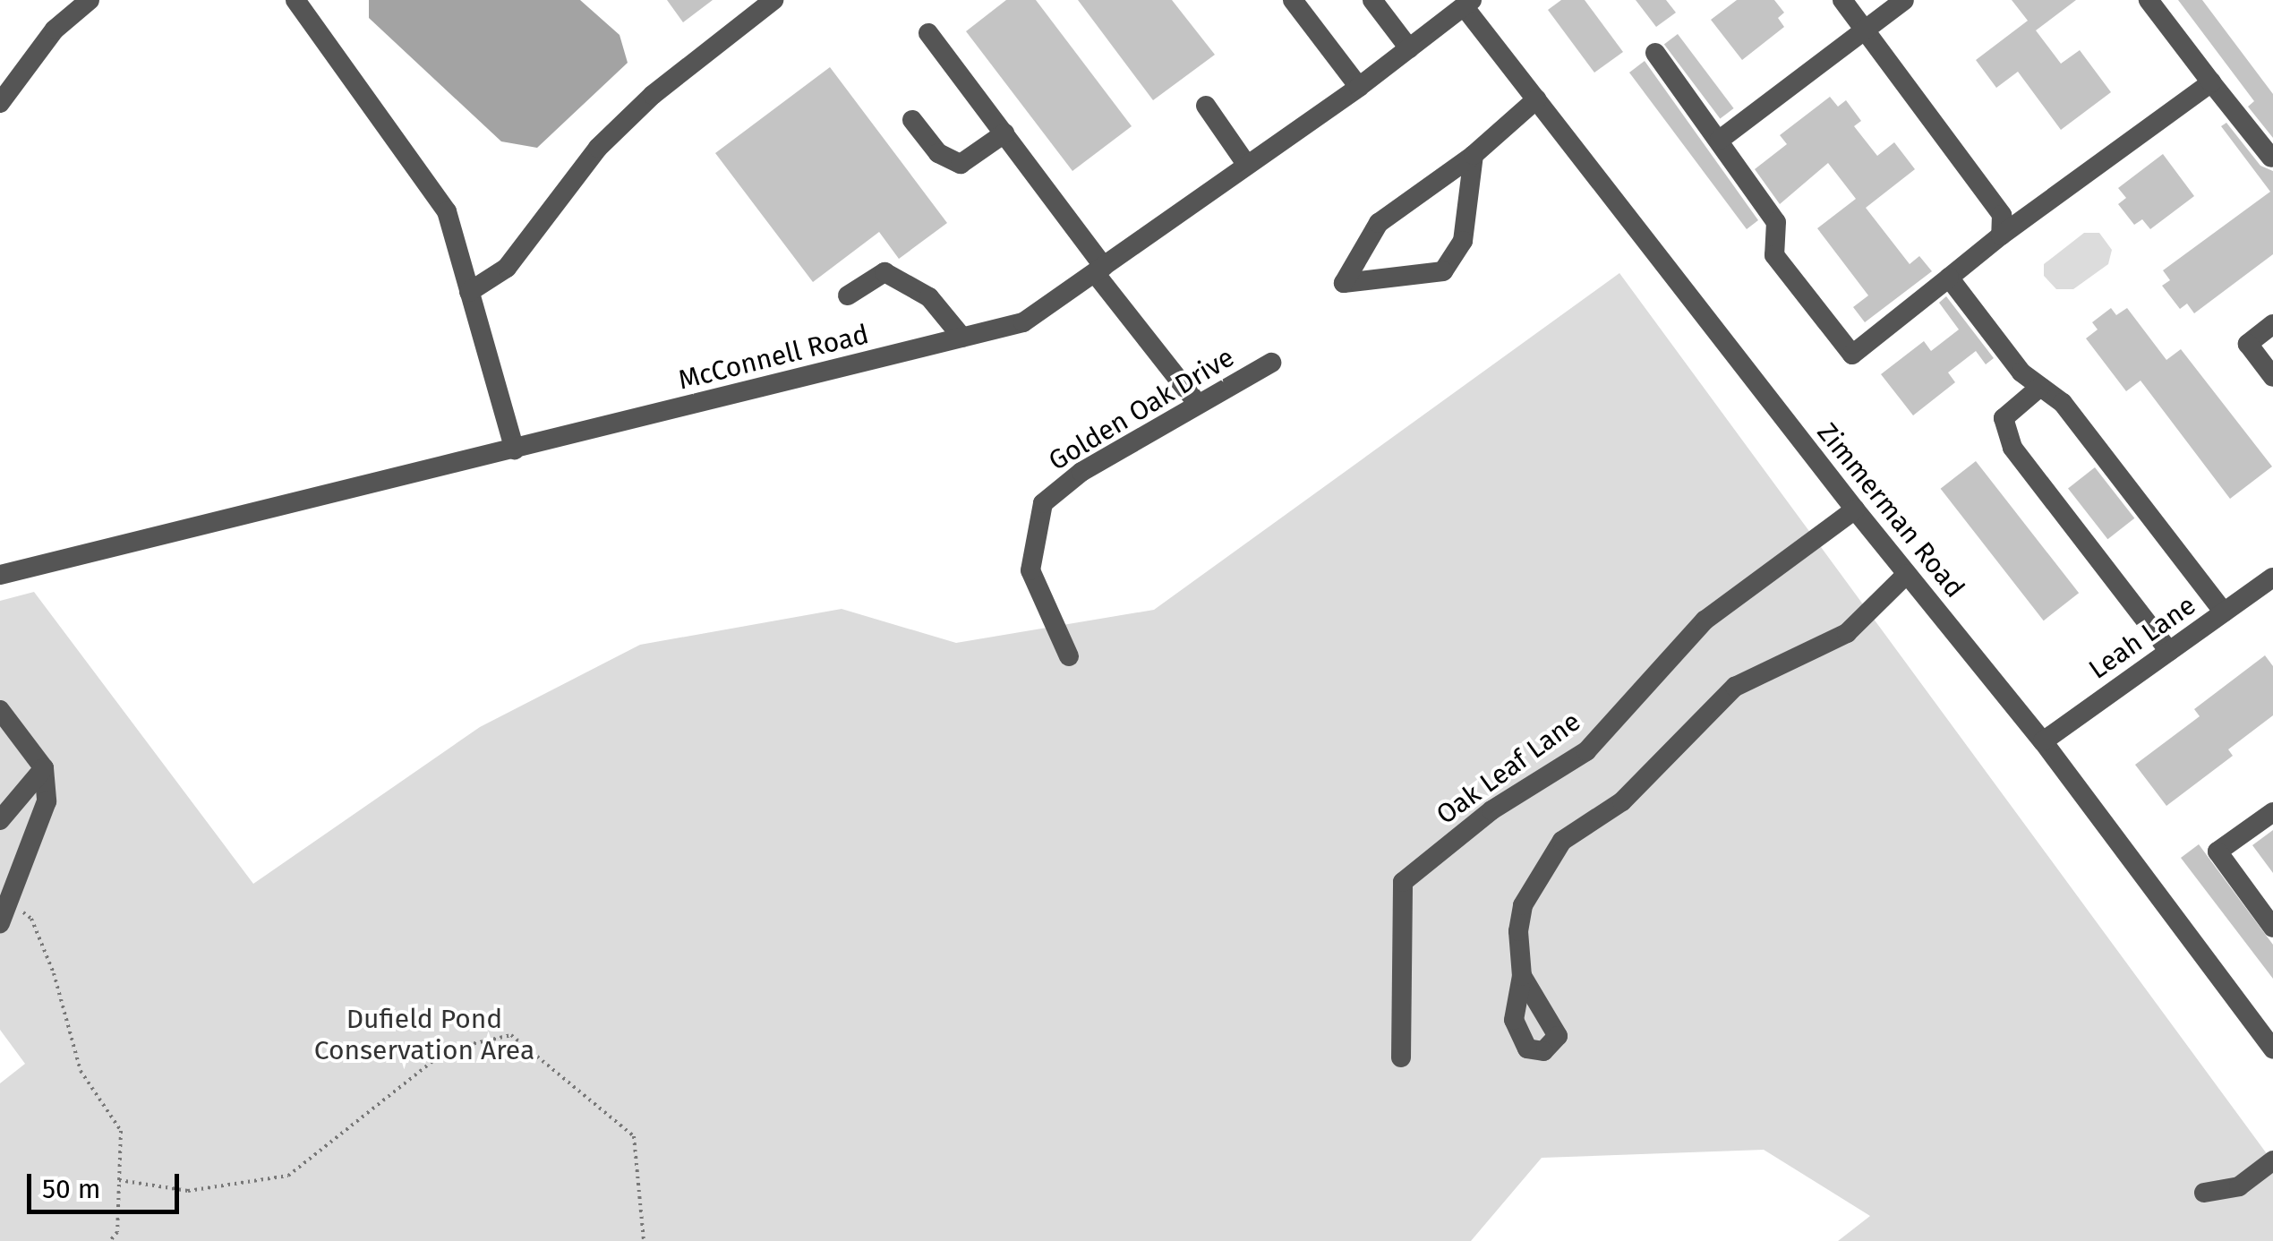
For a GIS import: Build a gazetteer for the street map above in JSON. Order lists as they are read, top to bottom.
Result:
{
  "streets": {
    "street": [
      "McConnell Road",
      "Golden Oak Drive",
      "Zimmerman Road",
      "Leah Lane",
      "Oak Leaf Lane"
    ]
  },
  "crossings": [
    ["McConnell Road", "Zimmerman Road"],
    ["Zimmerman Road", "Leah Lane"],
    ["Zimmerman Road", "Oak Leaf Lane"]
  ],
  "parks": ["Dufield Pond Conservation Area"],
  "scale_bar": "50 m"
}
